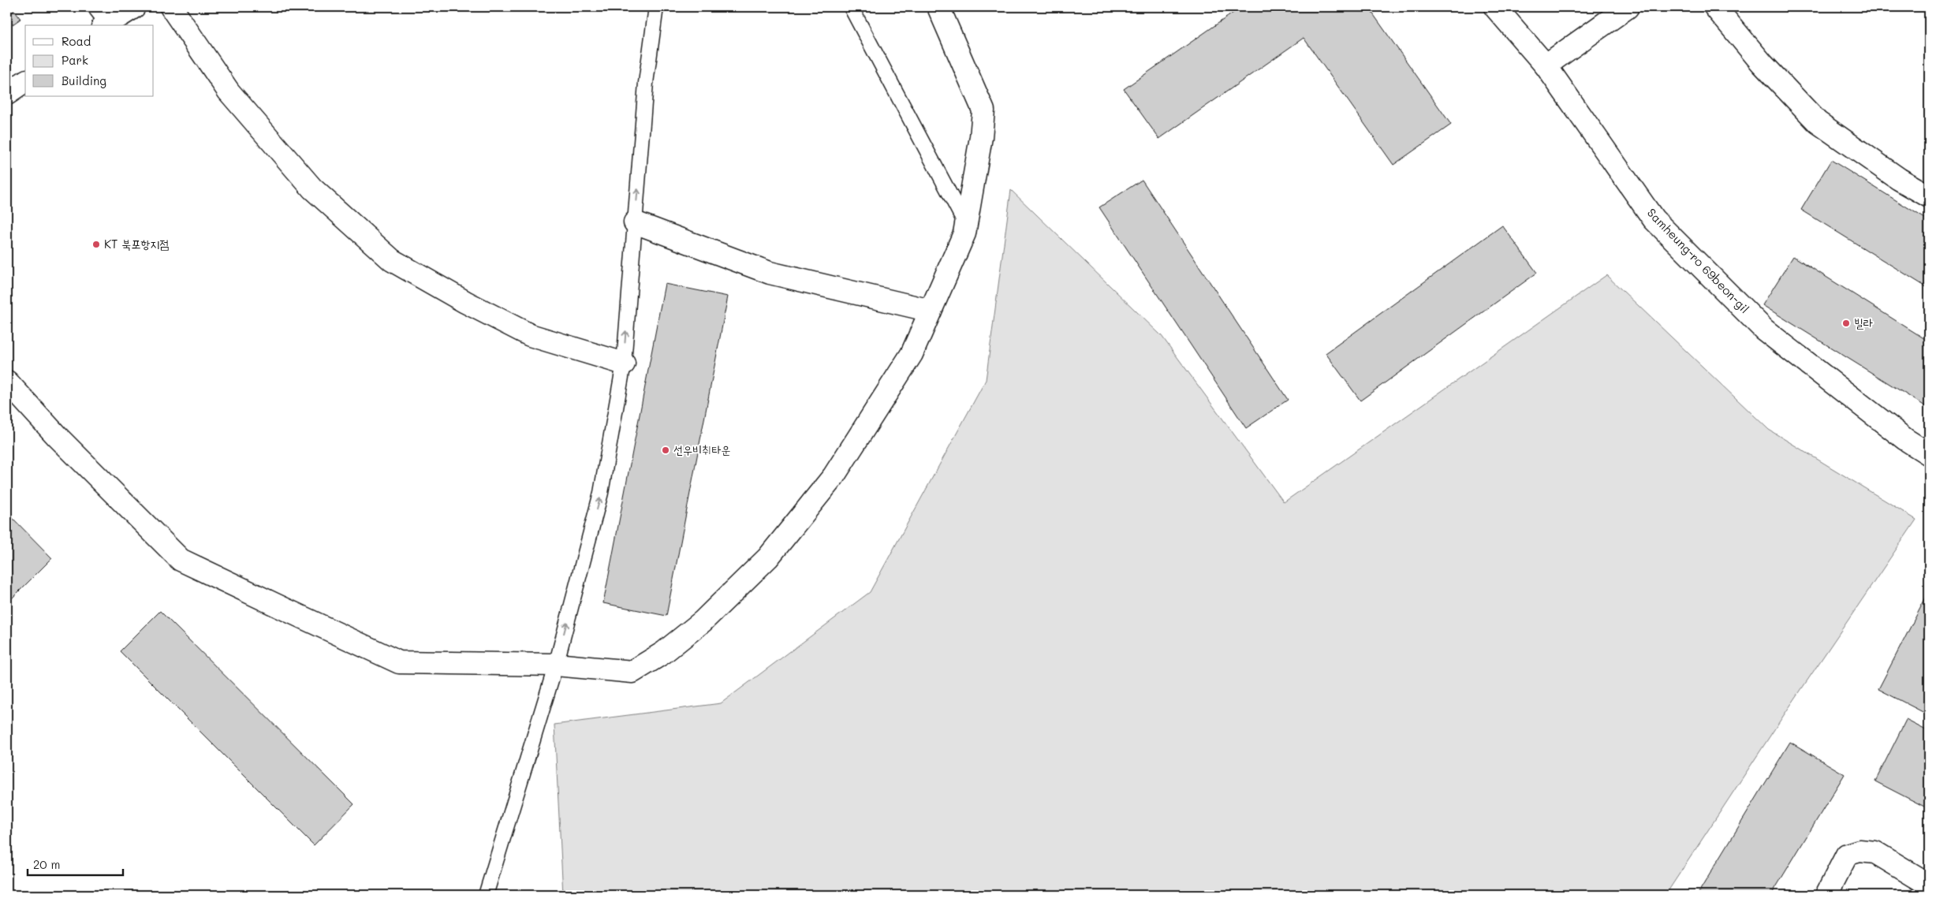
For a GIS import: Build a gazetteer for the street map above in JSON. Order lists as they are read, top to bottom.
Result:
{
  "streets": {
    "street": ["Samheung-ro 69beon-gil"]
  },
  "places": ["KT 북포항지점", "빌라", "선우비취타운"],
  "legend": ["Road", "Park", "Building"],
  "scale_bar": "20 m"
}
